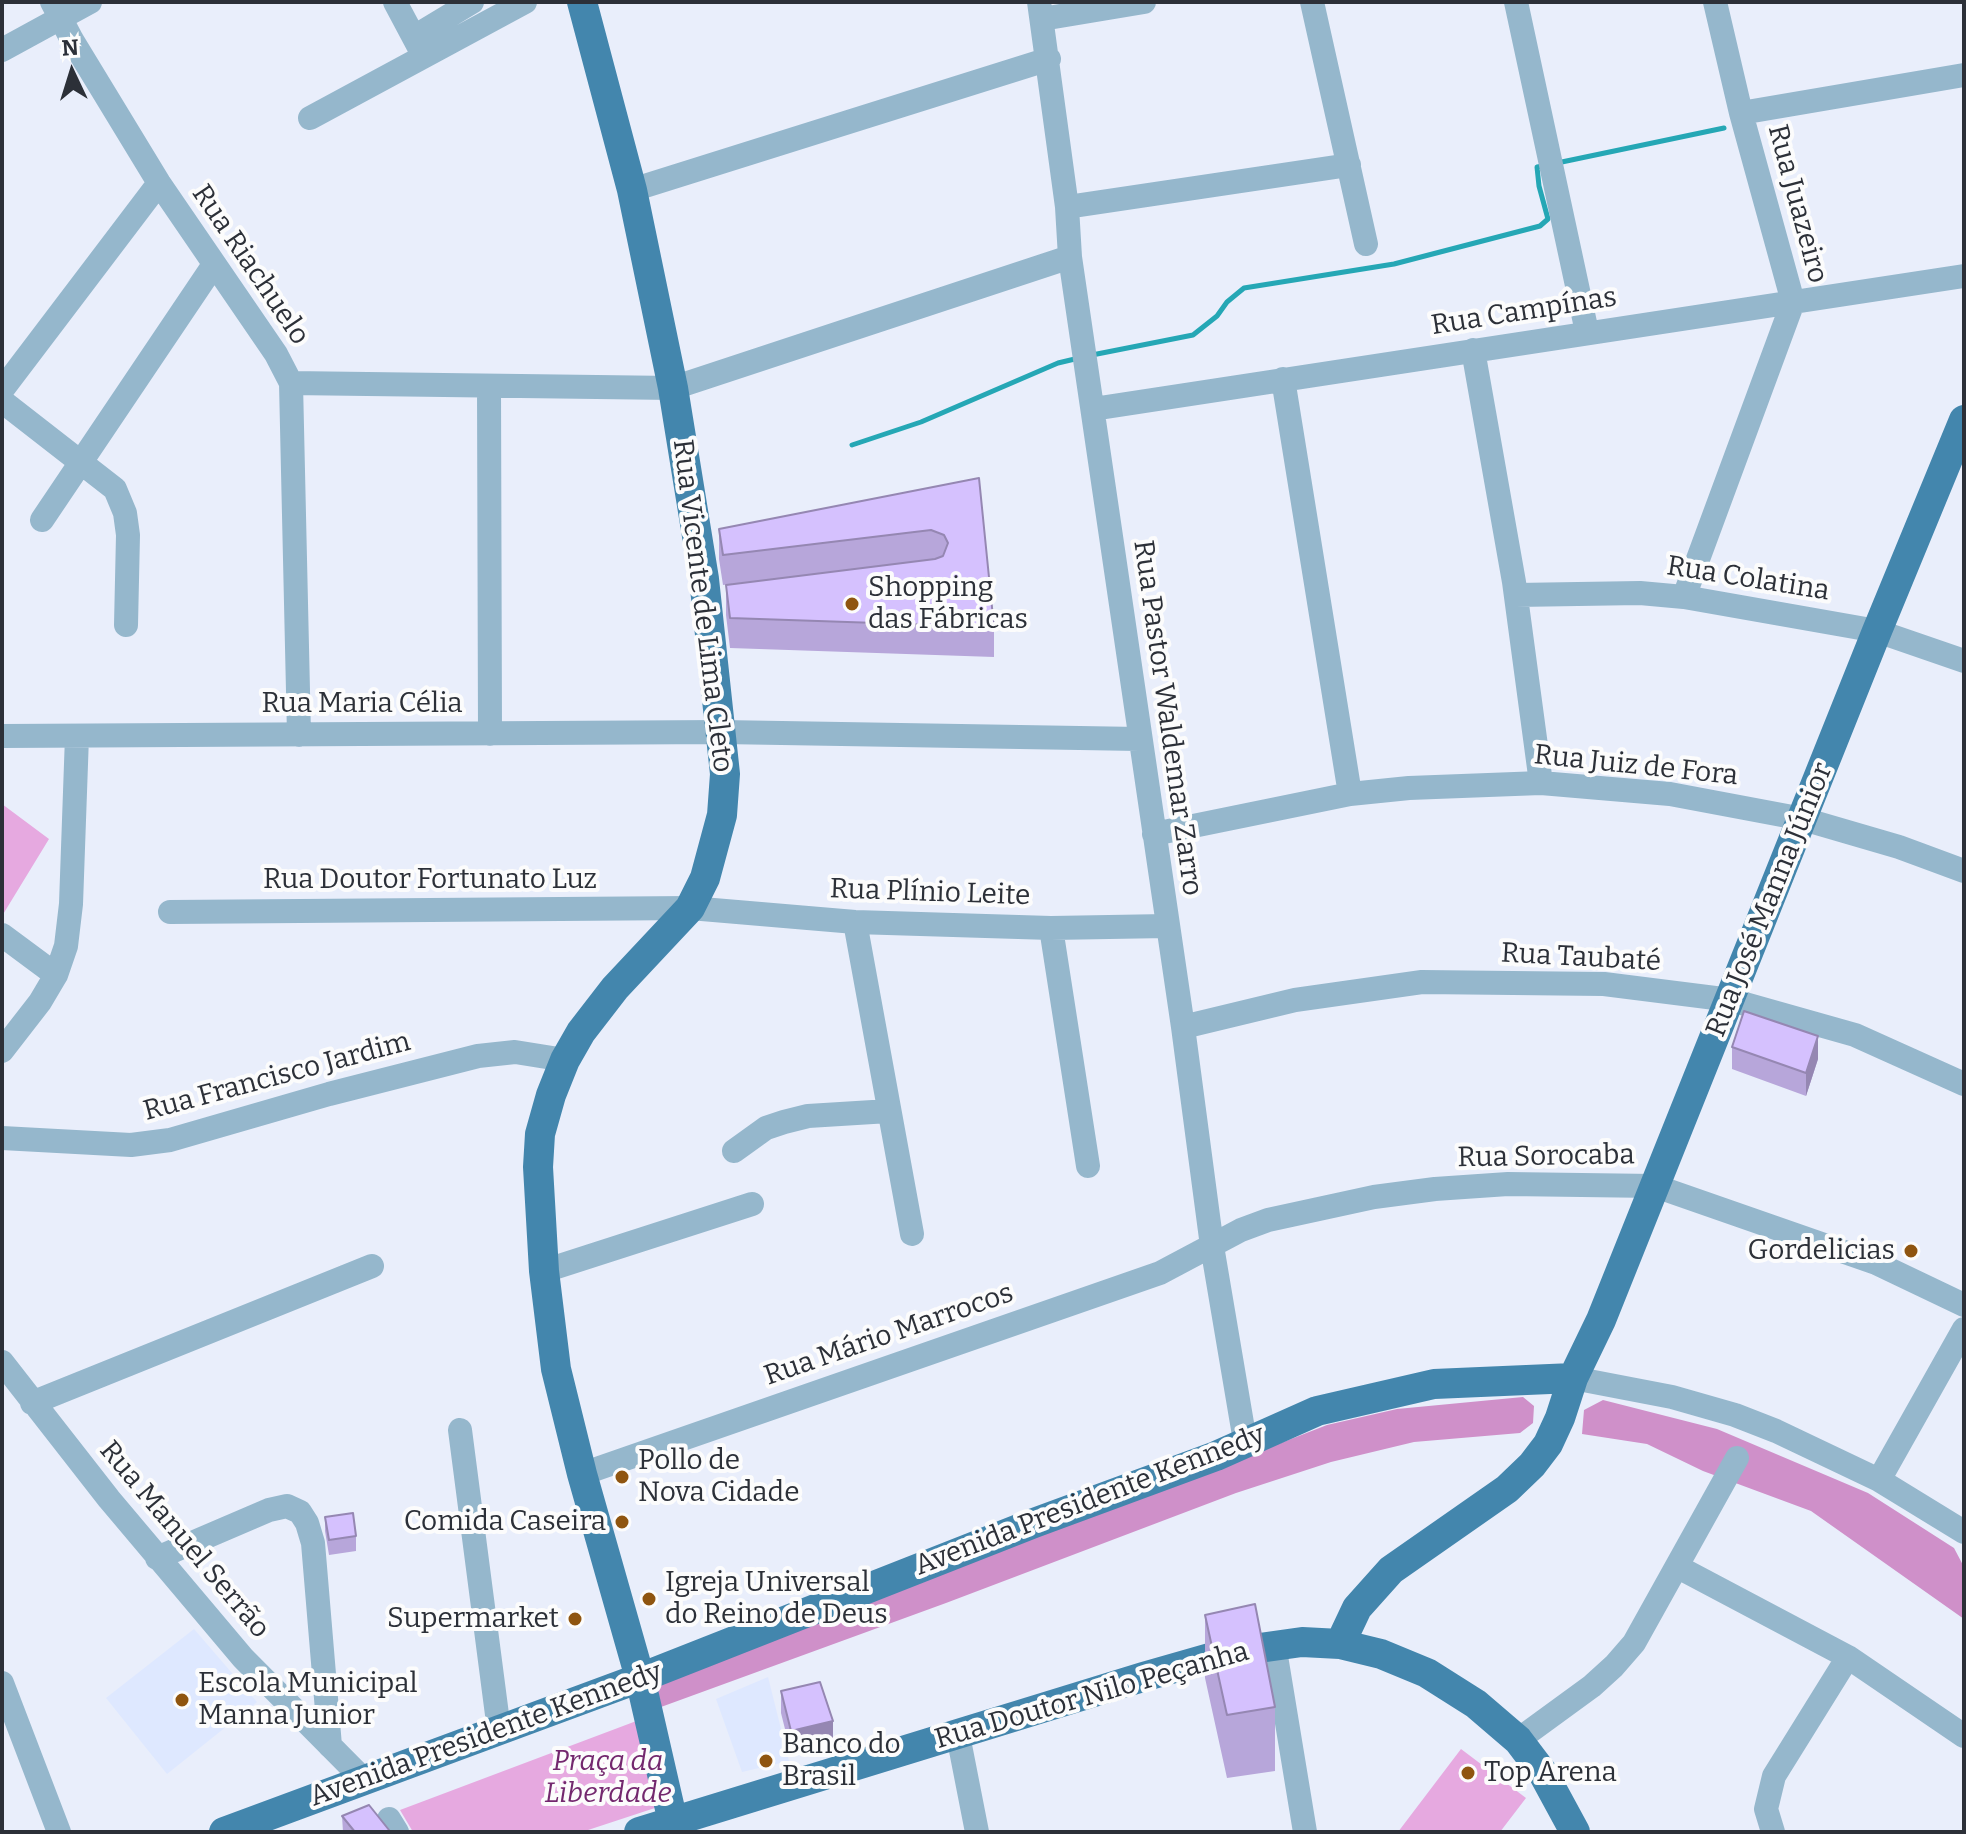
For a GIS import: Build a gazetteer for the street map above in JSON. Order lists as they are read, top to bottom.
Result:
{
  "streets": {
    "main road": [
      "Rua Vicente de Lima Cleto",
      "Rua José Manna Júnior",
      "Avenida Presidente Kennedy",
      "Rua Doutor Nilo Peçanha"
    ],
    "street": [
      "Rua Juazeiro",
      "Rua Riachuelo",
      "Rua Campínas",
      "Rua Colatina",
      "Rua Maria Célia",
      "Rua Pastor Waldemar Zarro",
      "Rua Juiz de Fora",
      "Rua Doutor Fortunato Luz",
      "Rua Plínio Leite",
      "Rua Taubaté",
      "Rua Francisco Jardim",
      "Rua Sorocaba",
      "Rua Mário Marrocos",
      "Rua Manuel Serrão"
    ]
  },
  "crossings": [
    ["Rua Juazeiro", "Rua Campínas"],
    ["Rua Juazeiro", "Rua Colatina"],
    ["Rua Riachuelo", "Rua Maria Célia"],
    ["Rua Campínas", "Rua Pastor Waldemar Zarro"],
    ["Rua Colatina", "Rua José Manna Júnior"],
    ["Rua Vicente de Lima Cleto", "Rua Maria Célia"],
    ["Rua Vicente de Lima Cleto", "Rua Doutor Fortunato Luz"],
    ["Rua Vicente de Lima Cleto", "Rua Plínio Leite"],
    ["Rua Vicente de Lima Cleto", "Rua Francisco Jardim"],
    ["Rua Vicente de Lima Cleto", "Rua Mário Marrocos"],
    ["Rua Vicente de Lima Cleto", "Avenida Presidente Kennedy"],
    ["Rua Vicente de Lima Cleto", "Rua Doutor Nilo Peçanha"],
    ["Rua Maria Célia", "Rua Pastor Waldemar Zarro"],
    ["Rua Pastor Waldemar Zarro", "Rua Juiz de Fora"],
    ["Rua Pastor Waldemar Zarro", "Rua Plínio Leite"],
    ["Rua Pastor Waldemar Zarro", "Rua Taubaté"],
    ["Rua Pastor Waldemar Zarro", "Rua Sorocaba"],
    ["Rua Pastor Waldemar Zarro", "Rua Mário Marrocos"],
    ["Rua Pastor Waldemar Zarro", "Avenida Presidente Kennedy"],
    ["Rua Juiz de Fora", "Rua José Manna Júnior"],
    ["Rua Doutor Fortunato Luz", "Rua Plínio Leite"],
    ["Rua José Manna Júnior", "Rua Taubaté"],
    ["Rua José Manna Júnior", "Rua Sorocaba"],
    ["Rua José Manna Júnior", "Avenida Presidente Kennedy"],
    ["Rua José Manna Júnior", "Rua Doutor Nilo Peçanha"],
    ["Rua Sorocaba", "Rua Mário Marrocos"],
    ["Avenida Presidente Kennedy", "Rua Manuel Serrão"]
  ],
  "parks": ["Praça da Liberdade"],
  "places": [
    "Shopping das Fábricas",
    "Gordelicias",
    "Pollo de Nova Cidade",
    "Comida Caseira",
    "Igreja Universal do Reino de Deus",
    "Supermarket",
    "Escola Municipal Manna Junior",
    "Banco do Brasil",
    "Top Arena"
  ],
  "north": "top"
}
